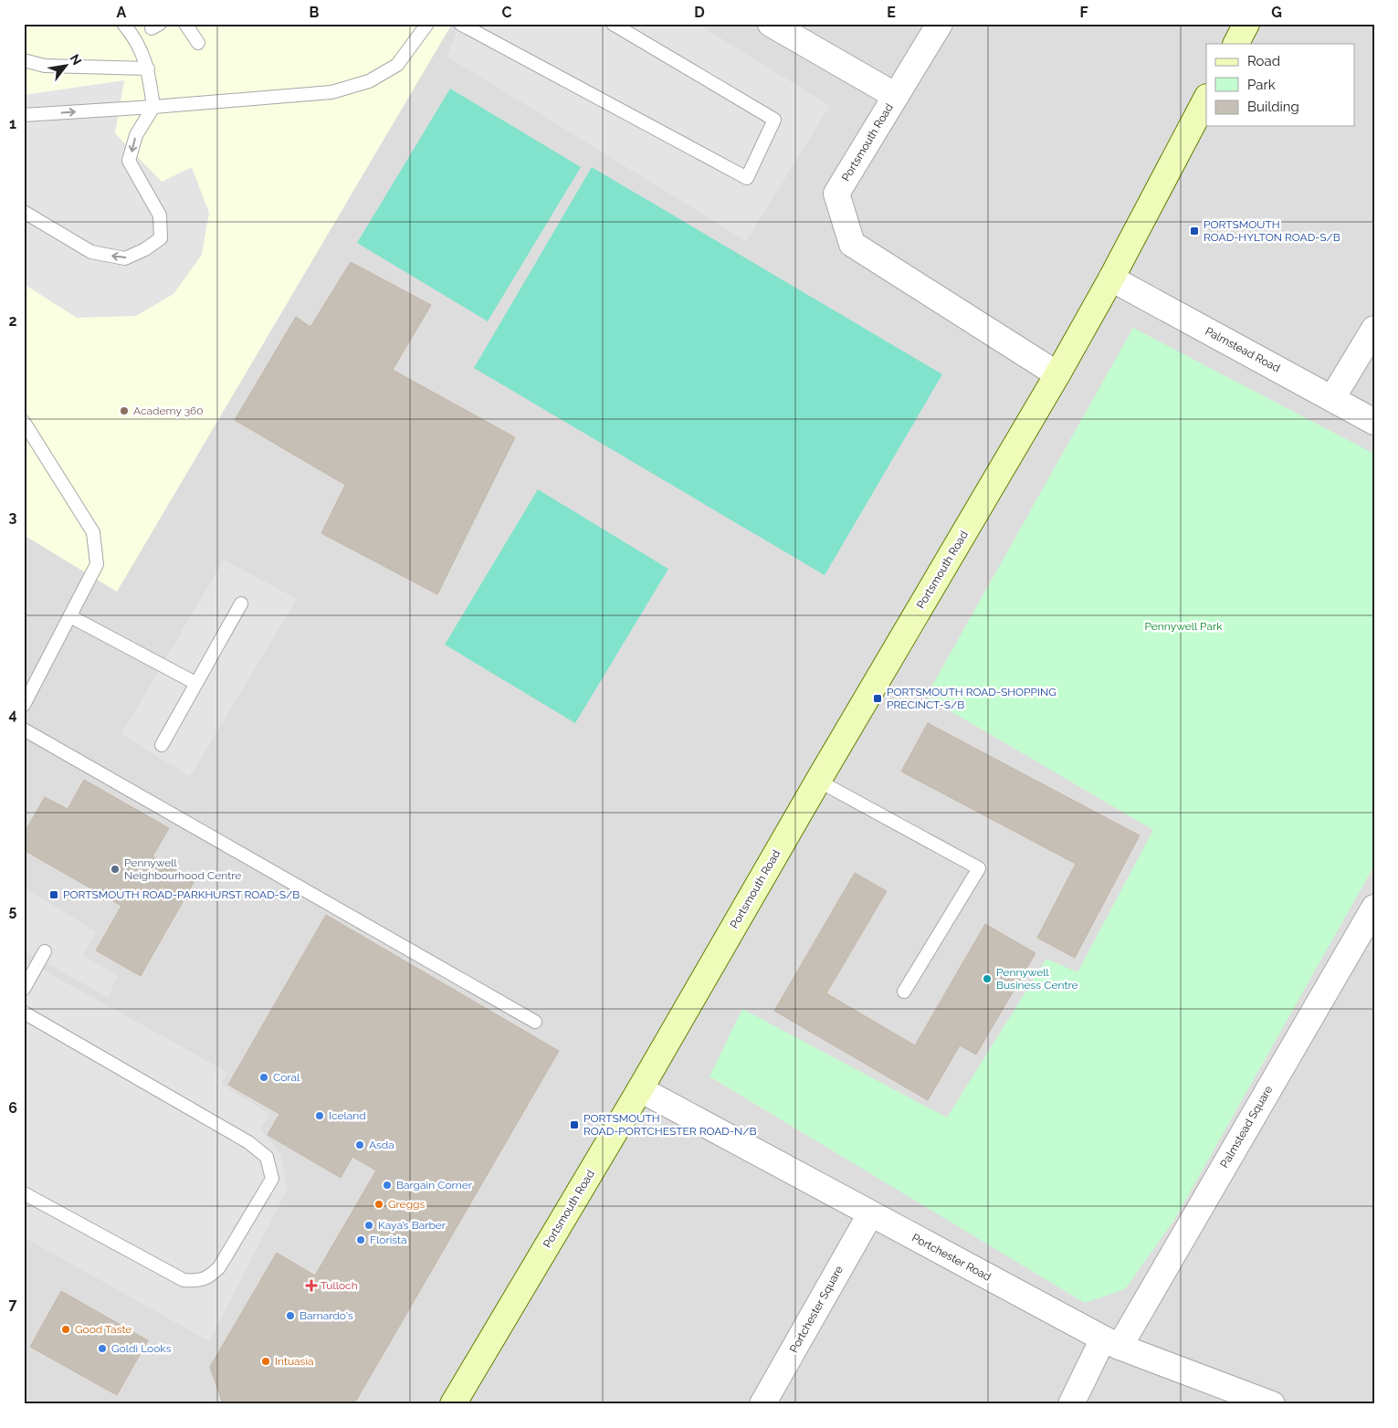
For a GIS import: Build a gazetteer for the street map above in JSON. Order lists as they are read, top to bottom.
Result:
{
  "streets": {
    "street": [
      "Portsmouth Road",
      "Palmstead Road",
      "Palmstead Square",
      "Portchester Road",
      "Portchester Square"
    ]
  },
  "crossings": [
    ["Portsmouth Road", "Palmstead Road"],
    ["Portsmouth Road", "Portchester Road"],
    ["Palmstead Square", "Portchester Road"],
    ["Portchester Road", "Portchester Square"]
  ],
  "parks": ["Pennywell Park"],
  "places": {
    "transit": [
      "PORTSMOUTH ROAD-HYLTON ROAD-S/B",
      "PORTSMOUTH ROAD-SHOPPING PRECINCT-S/B",
      "PORTSMOUTH ROAD-PARKHURST ROAD-S/B",
      "PORTSMOUTH ROAD-PORTCHESTER ROAD-N/B"
    ],
    "other": [
      "Academy 360",
      "Pennywell Neighbourhood Centre",
      "Pennywell Business Centre",
      "Coral",
      "Iceland",
      "Asda",
      "Bargain Corner",
      "Greggs",
      "Kaya’s Barber",
      "Florista",
      "Barnardo's",
      "Good Taste",
      "Goldi Looks",
      "Intuasia"
    ],
    "health": ["Tulloch"]
  },
  "legend": ["Road", "Park", "Building"],
  "north": "top right",
  "grid": {
    "columns": [
      "A",
      "B",
      "C",
      "D",
      "E",
      "F",
      "G"
    ],
    "rows": [
      "1",
      "2",
      "3",
      "4",
      "5",
      "6",
      "7"
    ]
  }
}
